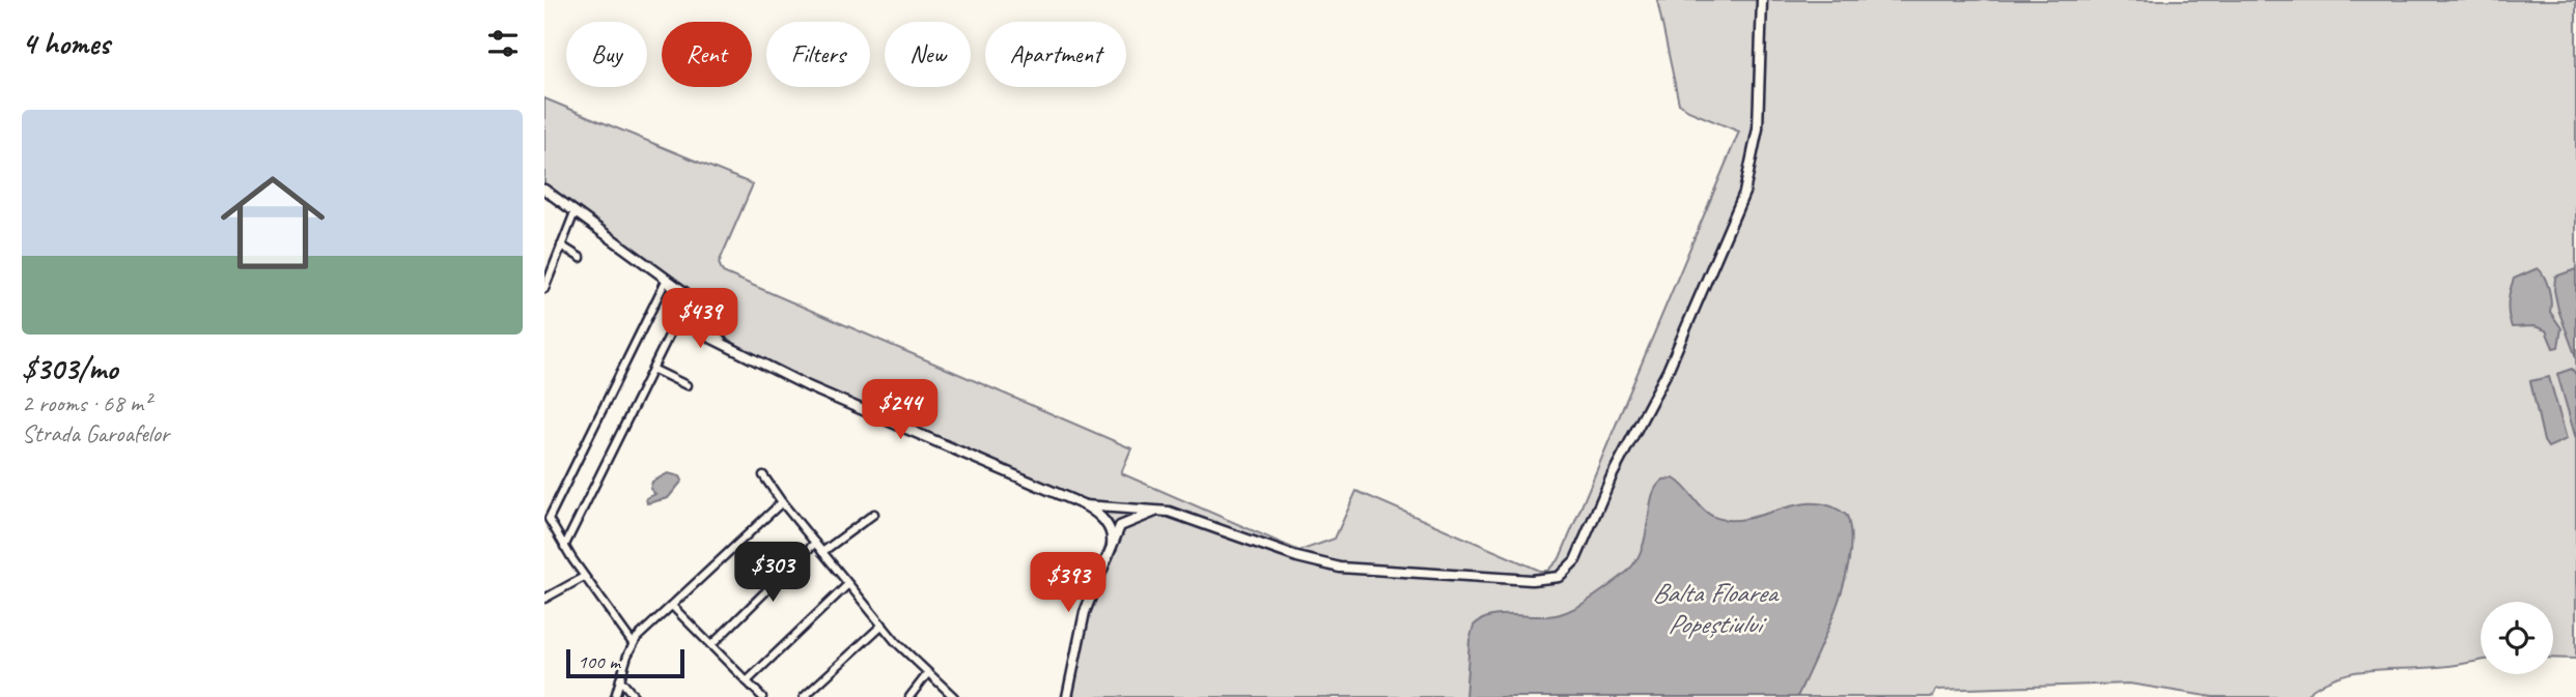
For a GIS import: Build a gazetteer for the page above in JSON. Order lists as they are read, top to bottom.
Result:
{
  "water": ["Balta Floarea Popeștiului"],
  "scale_bar": "100 m",
  "page": {
    "heading": "4 homes",
    "chip": [
      "Buy",
      "Rent",
      "Filters",
      "New",
      "Apartment"
    ],
    "list": [
      {
        "name": "$303/mo",
        "note": "2 rooms · 68 m² · Strada Garoafelor"
      }
    ],
    "price": [
      "$439",
      "$244",
      "$303",
      "$393"
    ],
    "scale": "100 m"
  }
}
